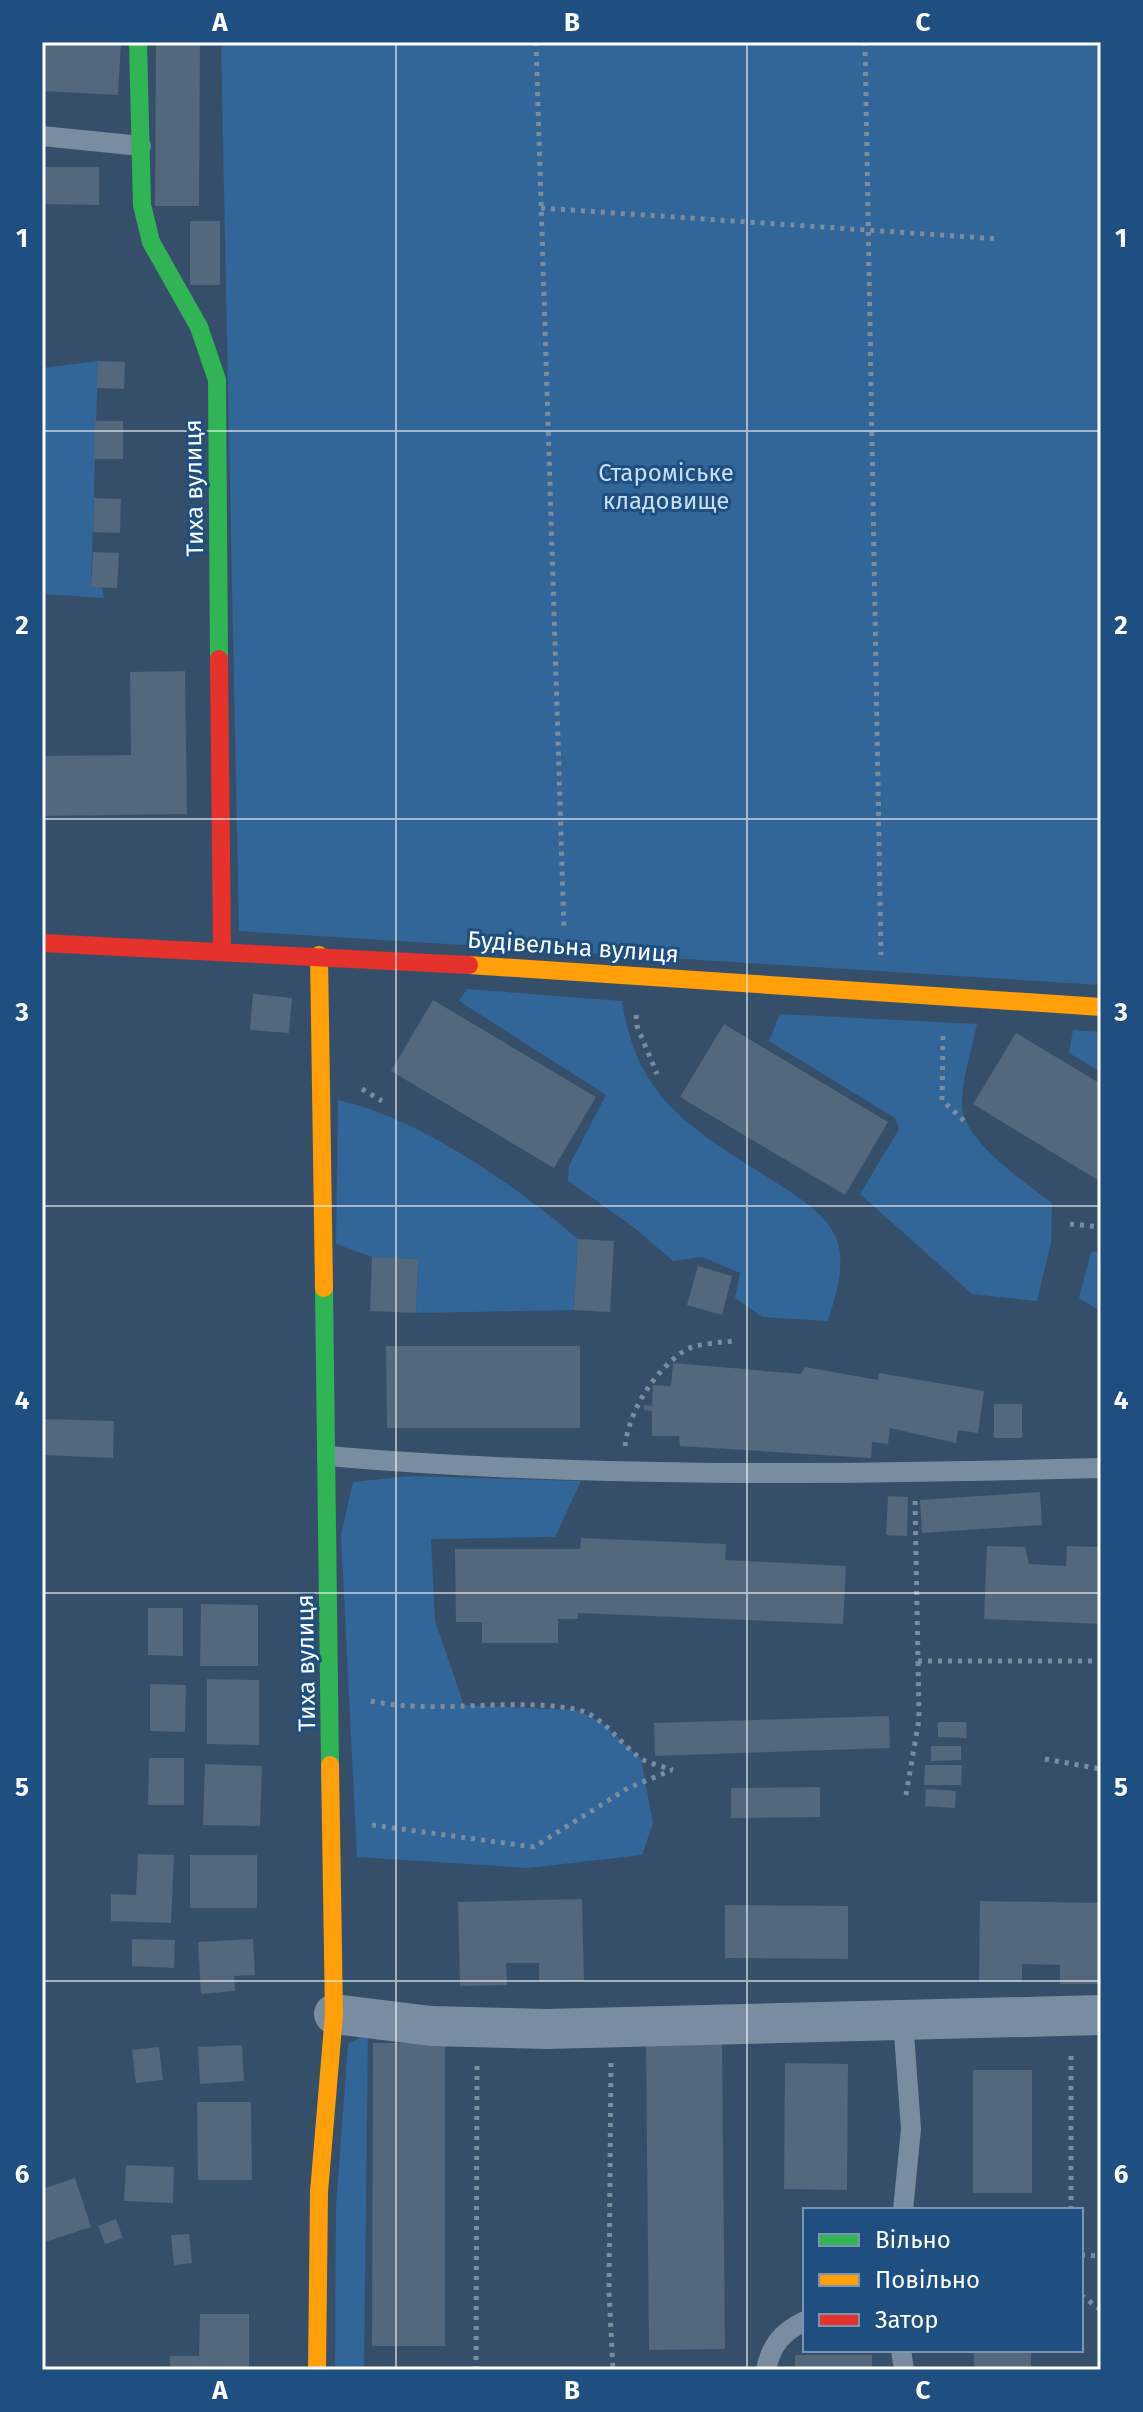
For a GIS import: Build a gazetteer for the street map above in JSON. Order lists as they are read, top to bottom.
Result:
{
  "streets": {
    "street": ["Тиха вулиця", "Будівельна вулиця"]
  },
  "crossings": [
    ["Тиха вулиця", "Будівельна вулиця"]
  ],
  "parks": ["Староміське кладовище"],
  "legend": ["Вільно", "Повільно", "Затор"],
  "grid": {
    "columns": ["A", "B", "C"],
    "rows": [
      "1",
      "2",
      "3",
      "4",
      "5",
      "6"
    ]
  }
}
